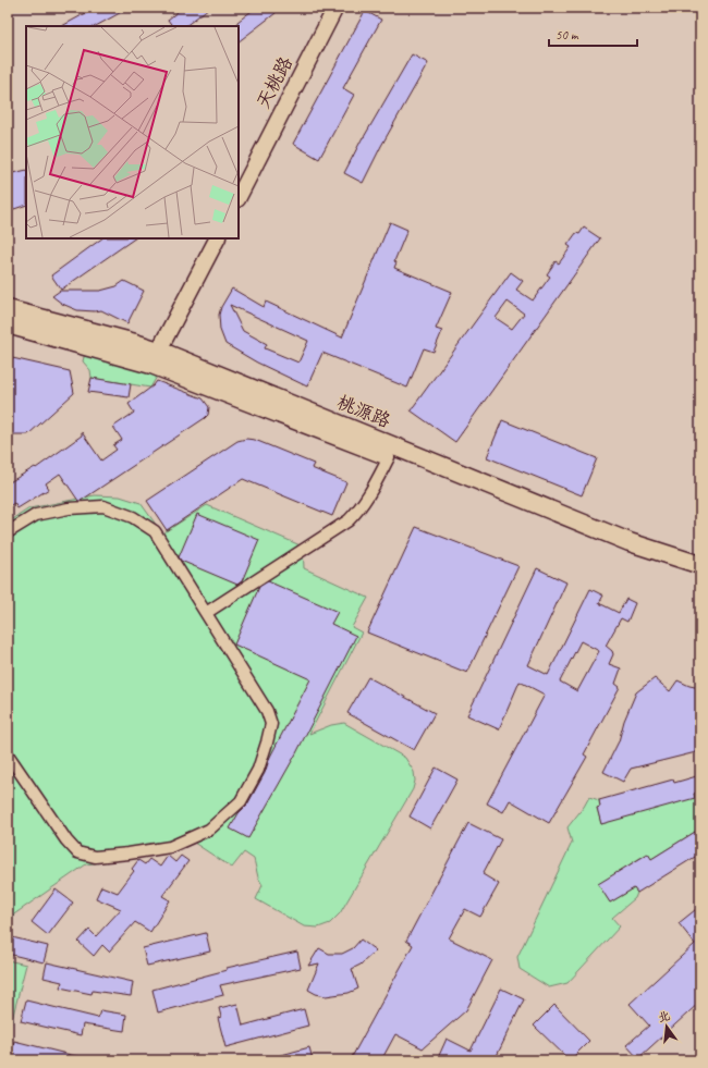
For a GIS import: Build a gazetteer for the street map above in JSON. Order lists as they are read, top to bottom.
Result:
{
  "streets": {
    "main road": ["天桃路", "桃源路"]
  },
  "scale_bar": "50 m",
  "north": "top"
}
